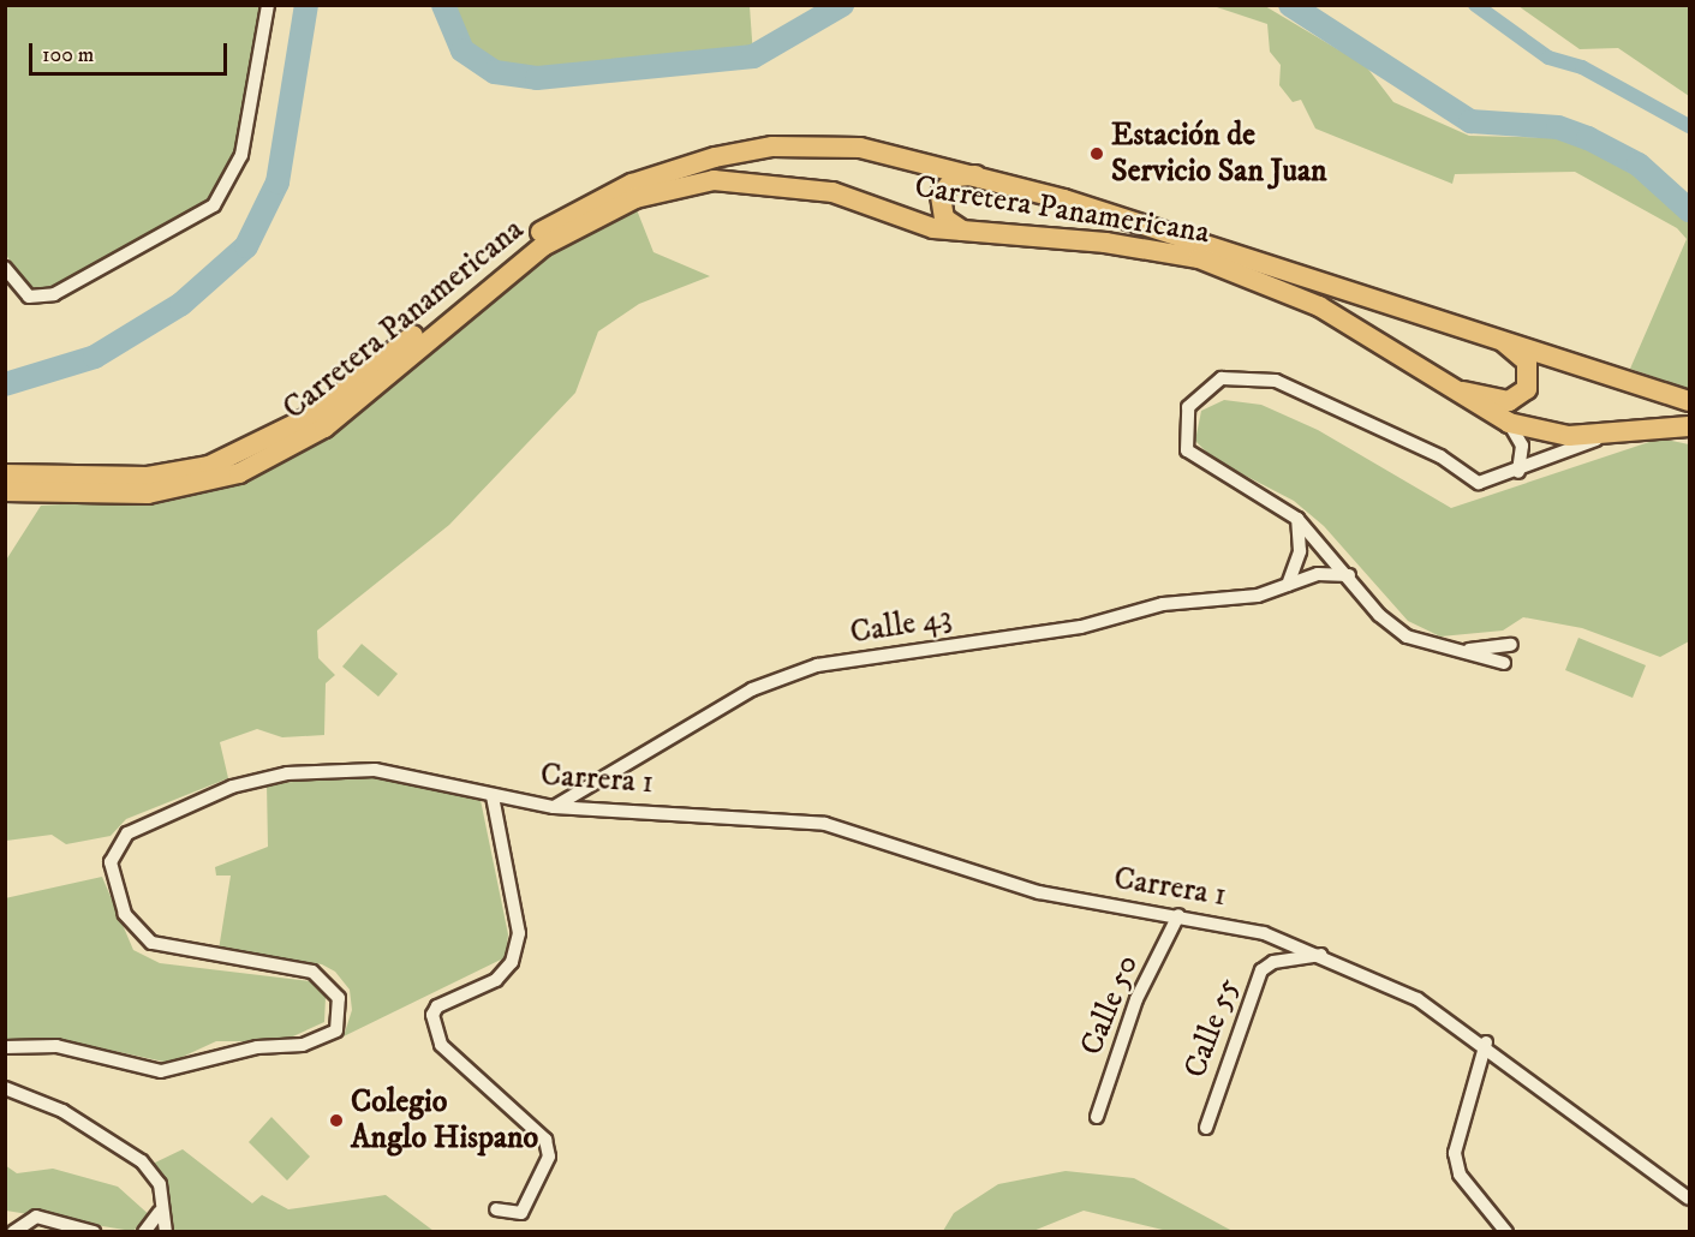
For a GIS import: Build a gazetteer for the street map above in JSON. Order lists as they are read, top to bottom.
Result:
{
  "streets": {
    "highway": ["Carretera Panamericana"],
    "street": [
      "Calle 43",
      "Carrera 1",
      "Calle 50",
      "Calle 55"
    ]
  },
  "crossings": [
    ["Calle 43", "Carrera 1"],
    ["Carrera 1", "Calle 50"],
    ["Carrera 1", "Calle 55"]
  ],
  "places": ["Estación de Servicio San Juan", "Colegio Anglo Hispano"],
  "scale_bar": "100 m"
}
